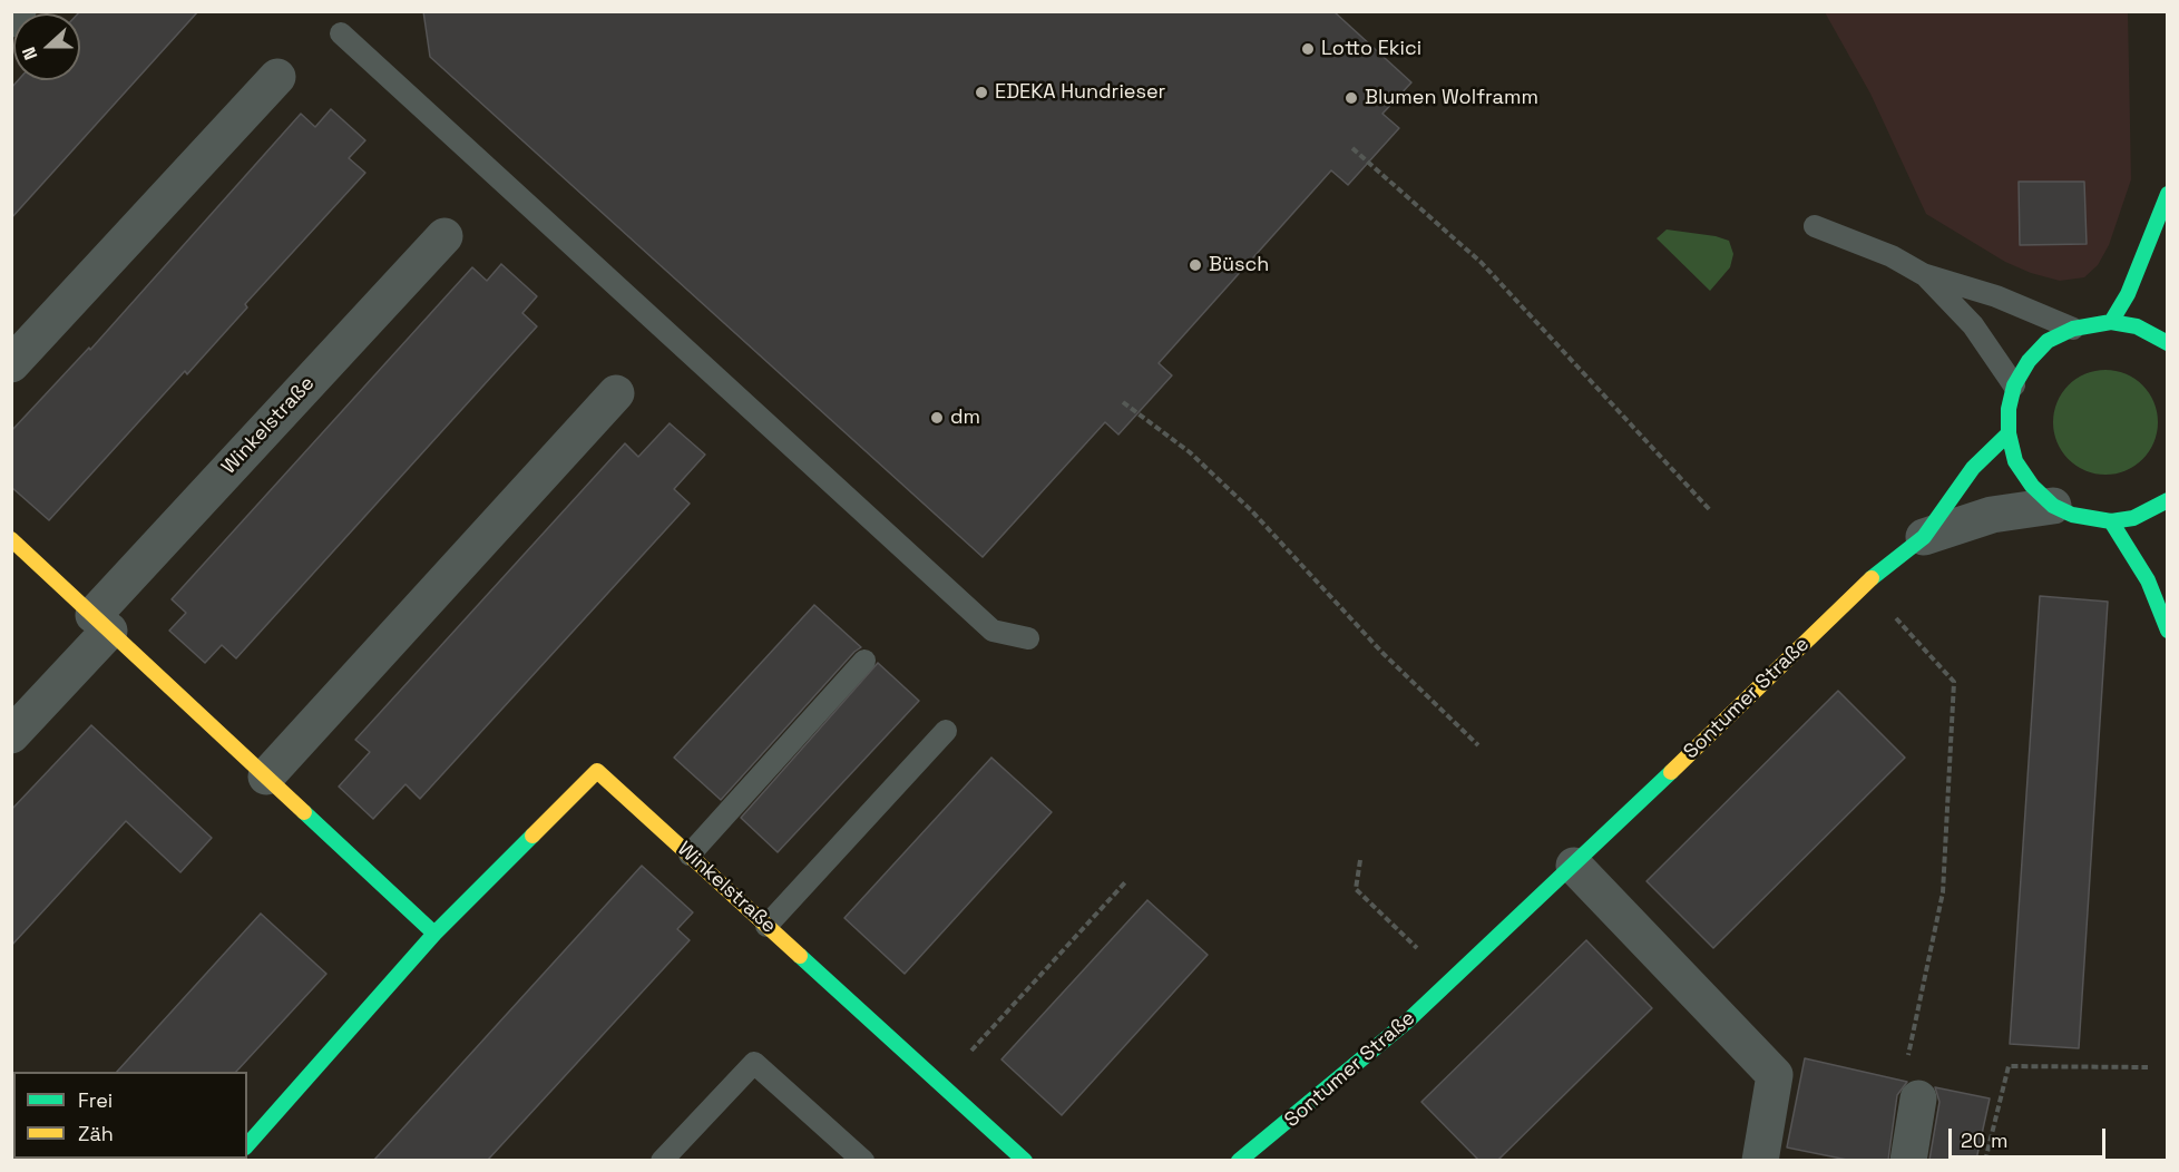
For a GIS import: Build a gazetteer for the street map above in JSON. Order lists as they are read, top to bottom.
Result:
{
  "streets": {
    "street": ["Winkelstraße", "Sontumer Straße"]
  },
  "places": [
    "Lotto Ekici",
    "EDEKA Hundrieser",
    "Blumen Wolframm",
    "Büsch",
    "dm"
  ],
  "legend": ["Frei", "Zäh"],
  "scale_bar": "20 m",
  "north": "left"
}
